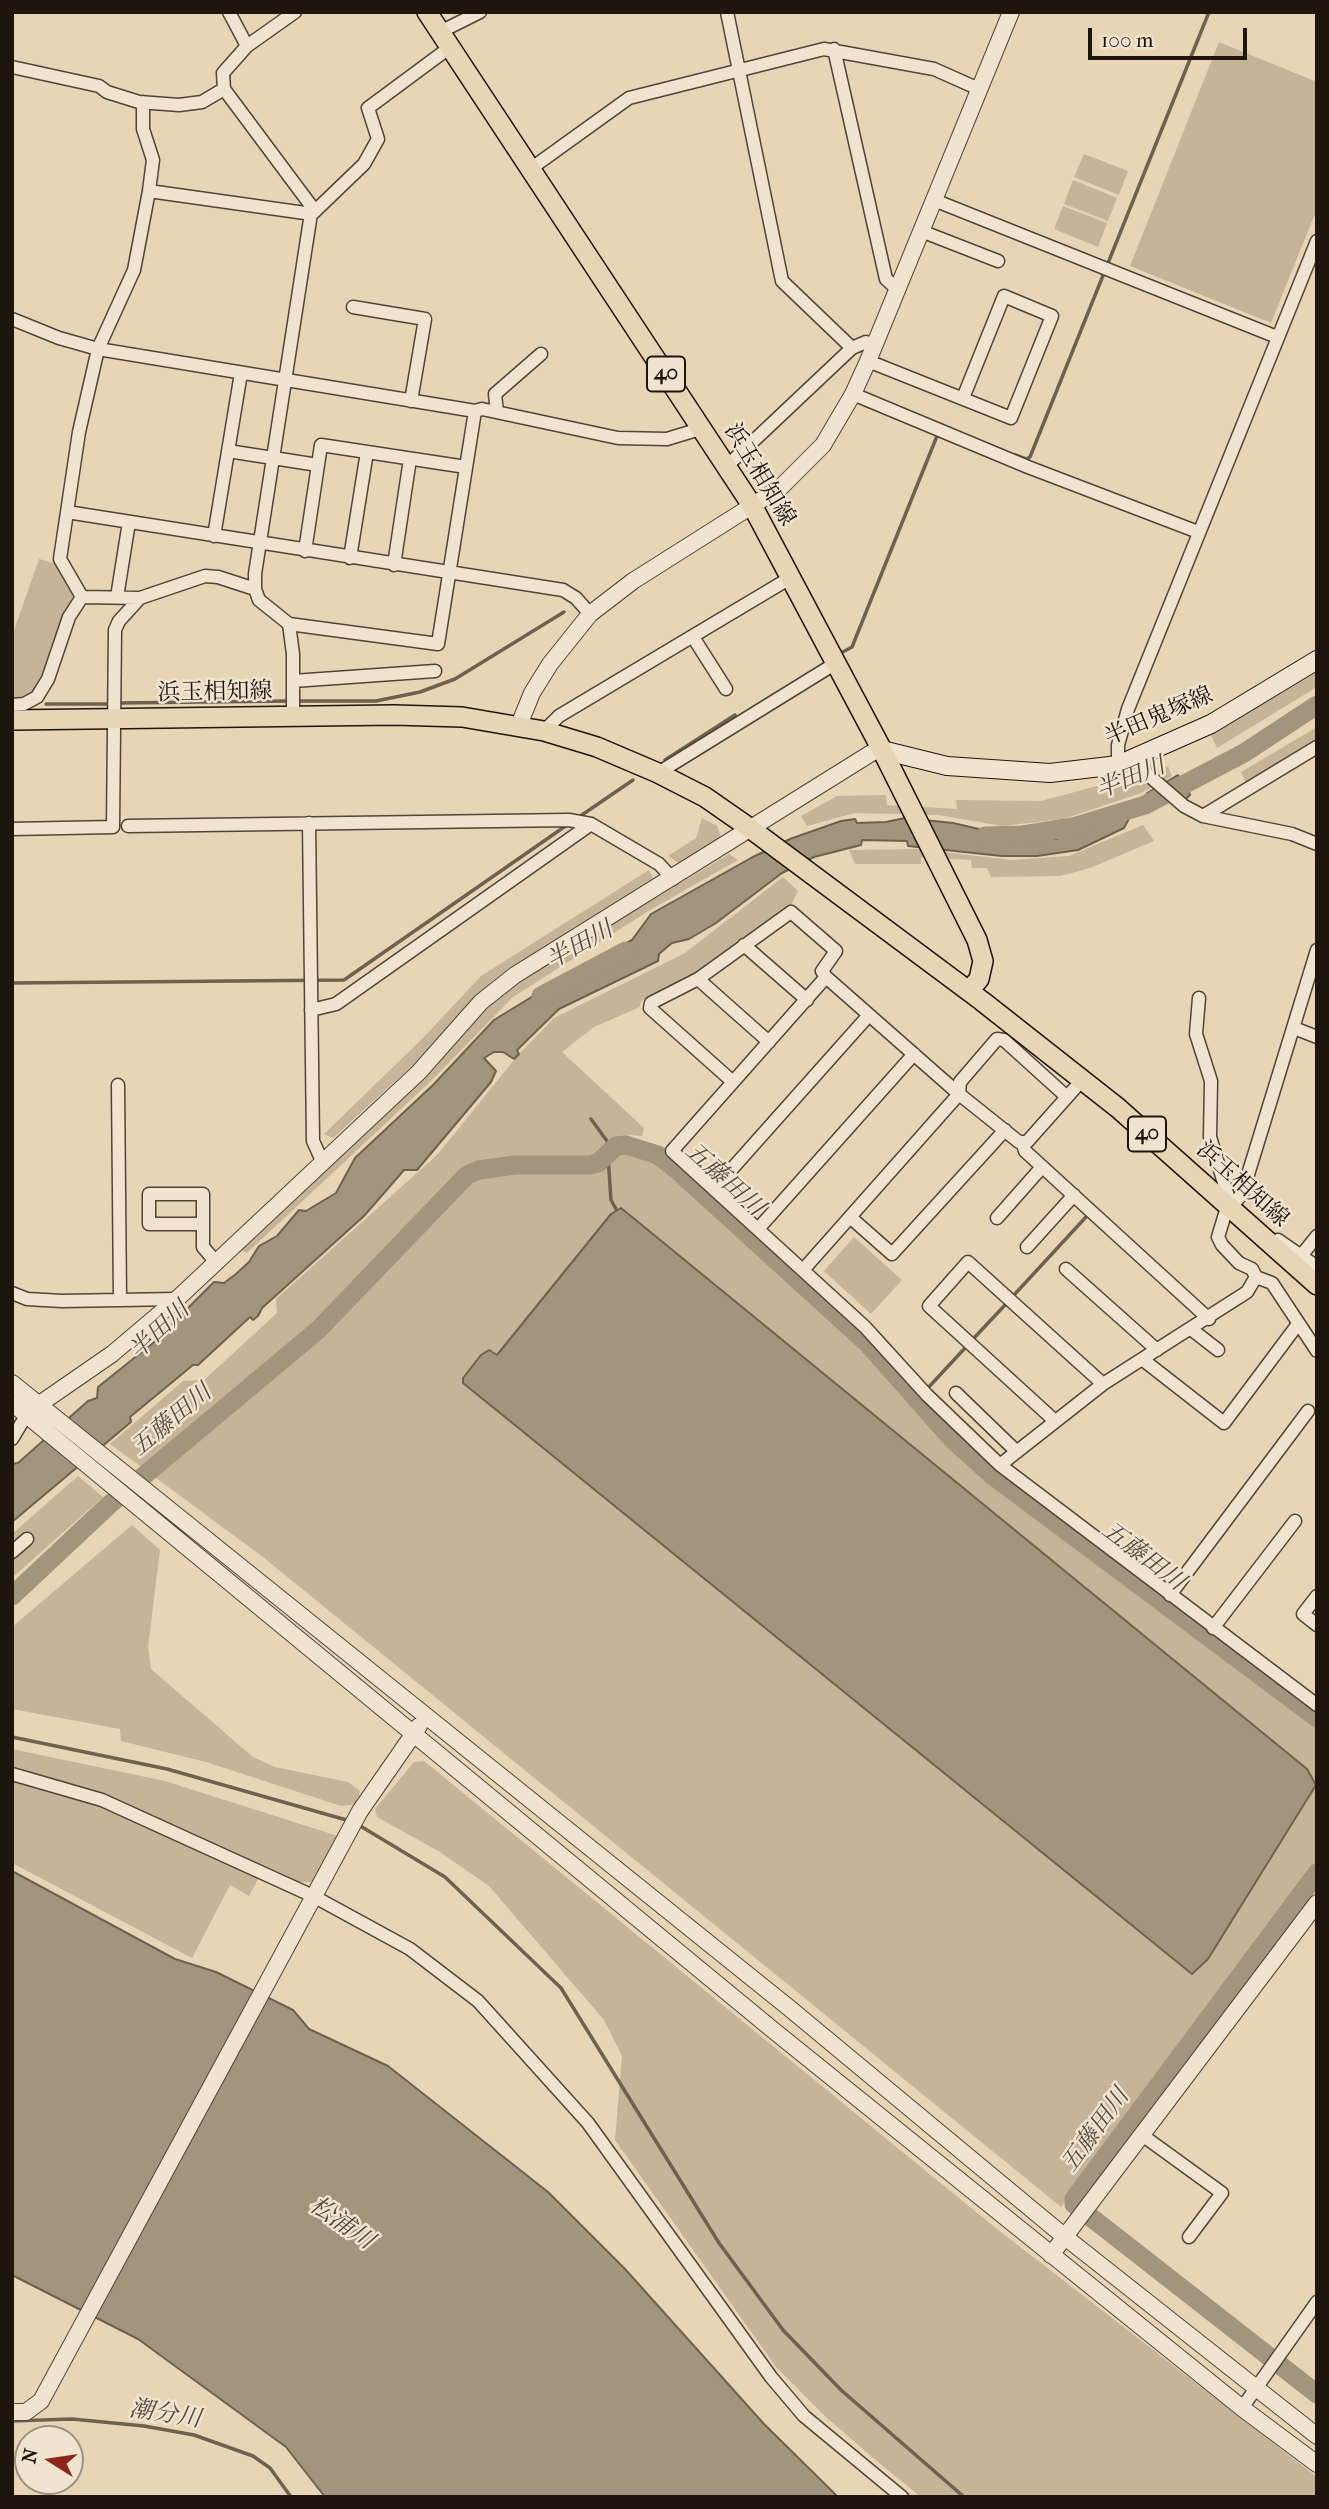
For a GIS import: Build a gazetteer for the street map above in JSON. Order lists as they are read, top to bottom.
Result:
{
  "streets": {
    "main road": ["40", "浜玉相知線", "半田鬼塚線"]
  },
  "crossings": [
    ["浜玉相知線", "半田鬼塚線"]
  ],
  "water": [
    "半田川",
    "五藤田川",
    "松浦川",
    "潮分川"
  ],
  "scale_bar": "100 m",
  "north": "left"
}
